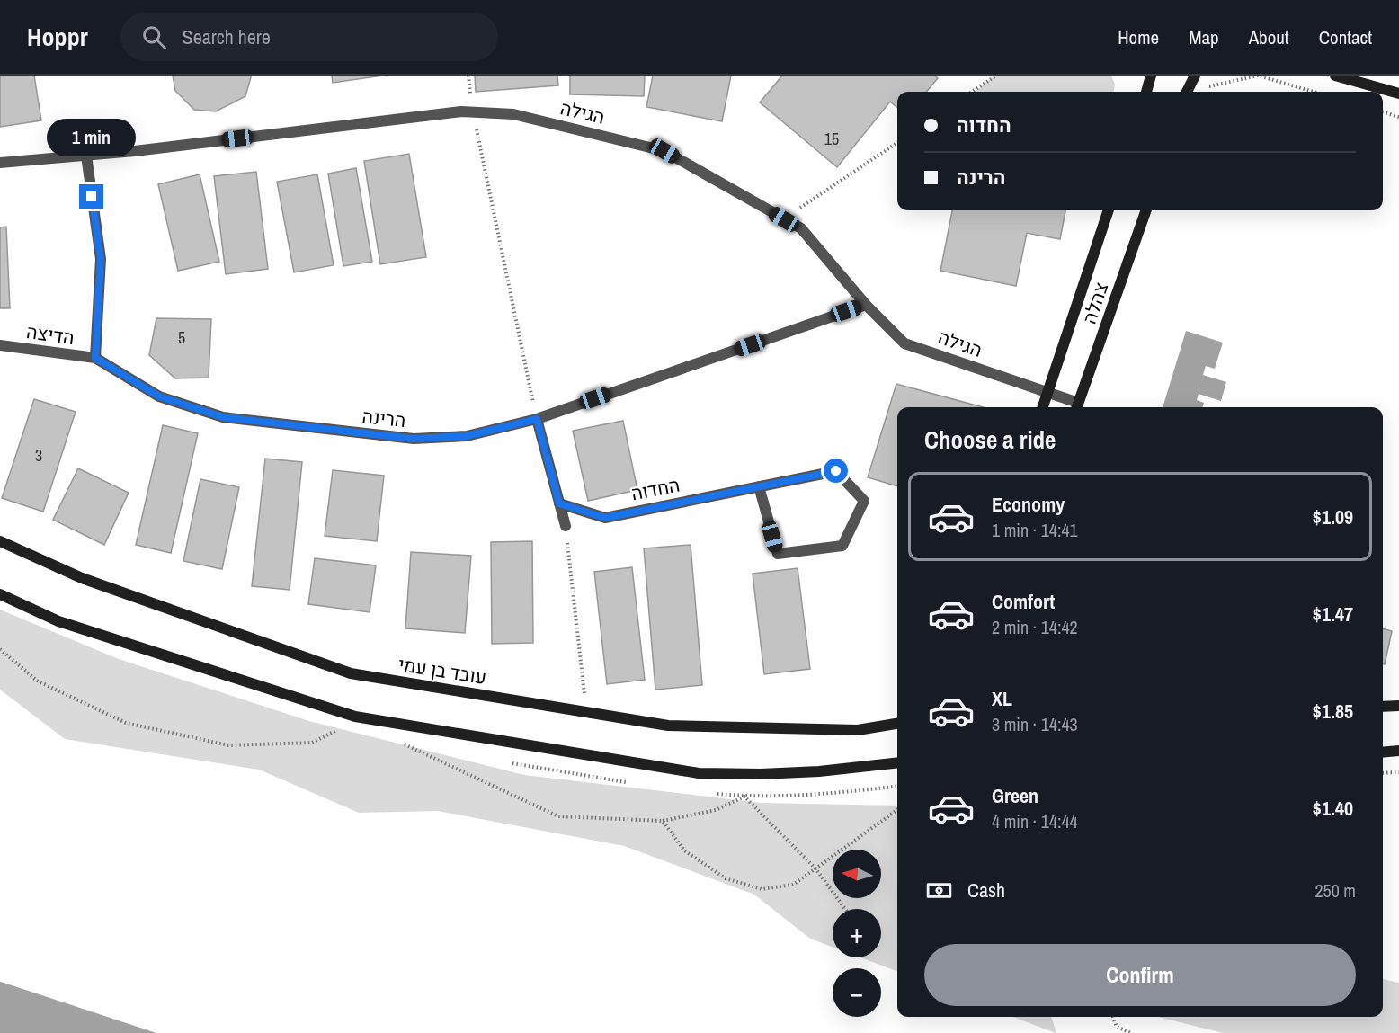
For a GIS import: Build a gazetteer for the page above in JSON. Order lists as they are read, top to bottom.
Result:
{
  "streets": {
    "street": [
      "הגילה",
      "צהלה",
      "הדיצה",
      "הרינה",
      "החדוה",
      "עובד בן עמי"
    ]
  },
  "crossings": [
    ["הגילה", "צהלה"],
    ["הגילה", "הרינה"],
    ["הדיצה", "הרינה"]
  ],
  "house_numbers": ["15", "5", "3"],
  "north": "left",
  "page": {
    "header": "Hoppr",
    "search": "Search here",
    "nav": [
      "Home",
      "Map",
      "About",
      "Contact"
    ],
    "banner": ["החדוה", "הרינה"],
    "bubble": "1 min",
    "heading": "Choose a ride",
    "list": [
      {
        "name": "Economy",
        "note": "1 min · 14:41",
        "value": "$1.09"
      },
      {
        "name": "Comfort",
        "note": "2 min · 14:42",
        "value": "$1.47"
      },
      {
        "name": "XL",
        "note": "3 min · 14:43",
        "value": "$1.85"
      },
      {
        "name": "Green",
        "note": "4 min · 14:44",
        "value": "$1.40"
      }
    ],
    "map_buttons": ["+", "−"],
    "pay": ["Cash", "250 m"],
    "buttons": "Confirm"
  }
}
